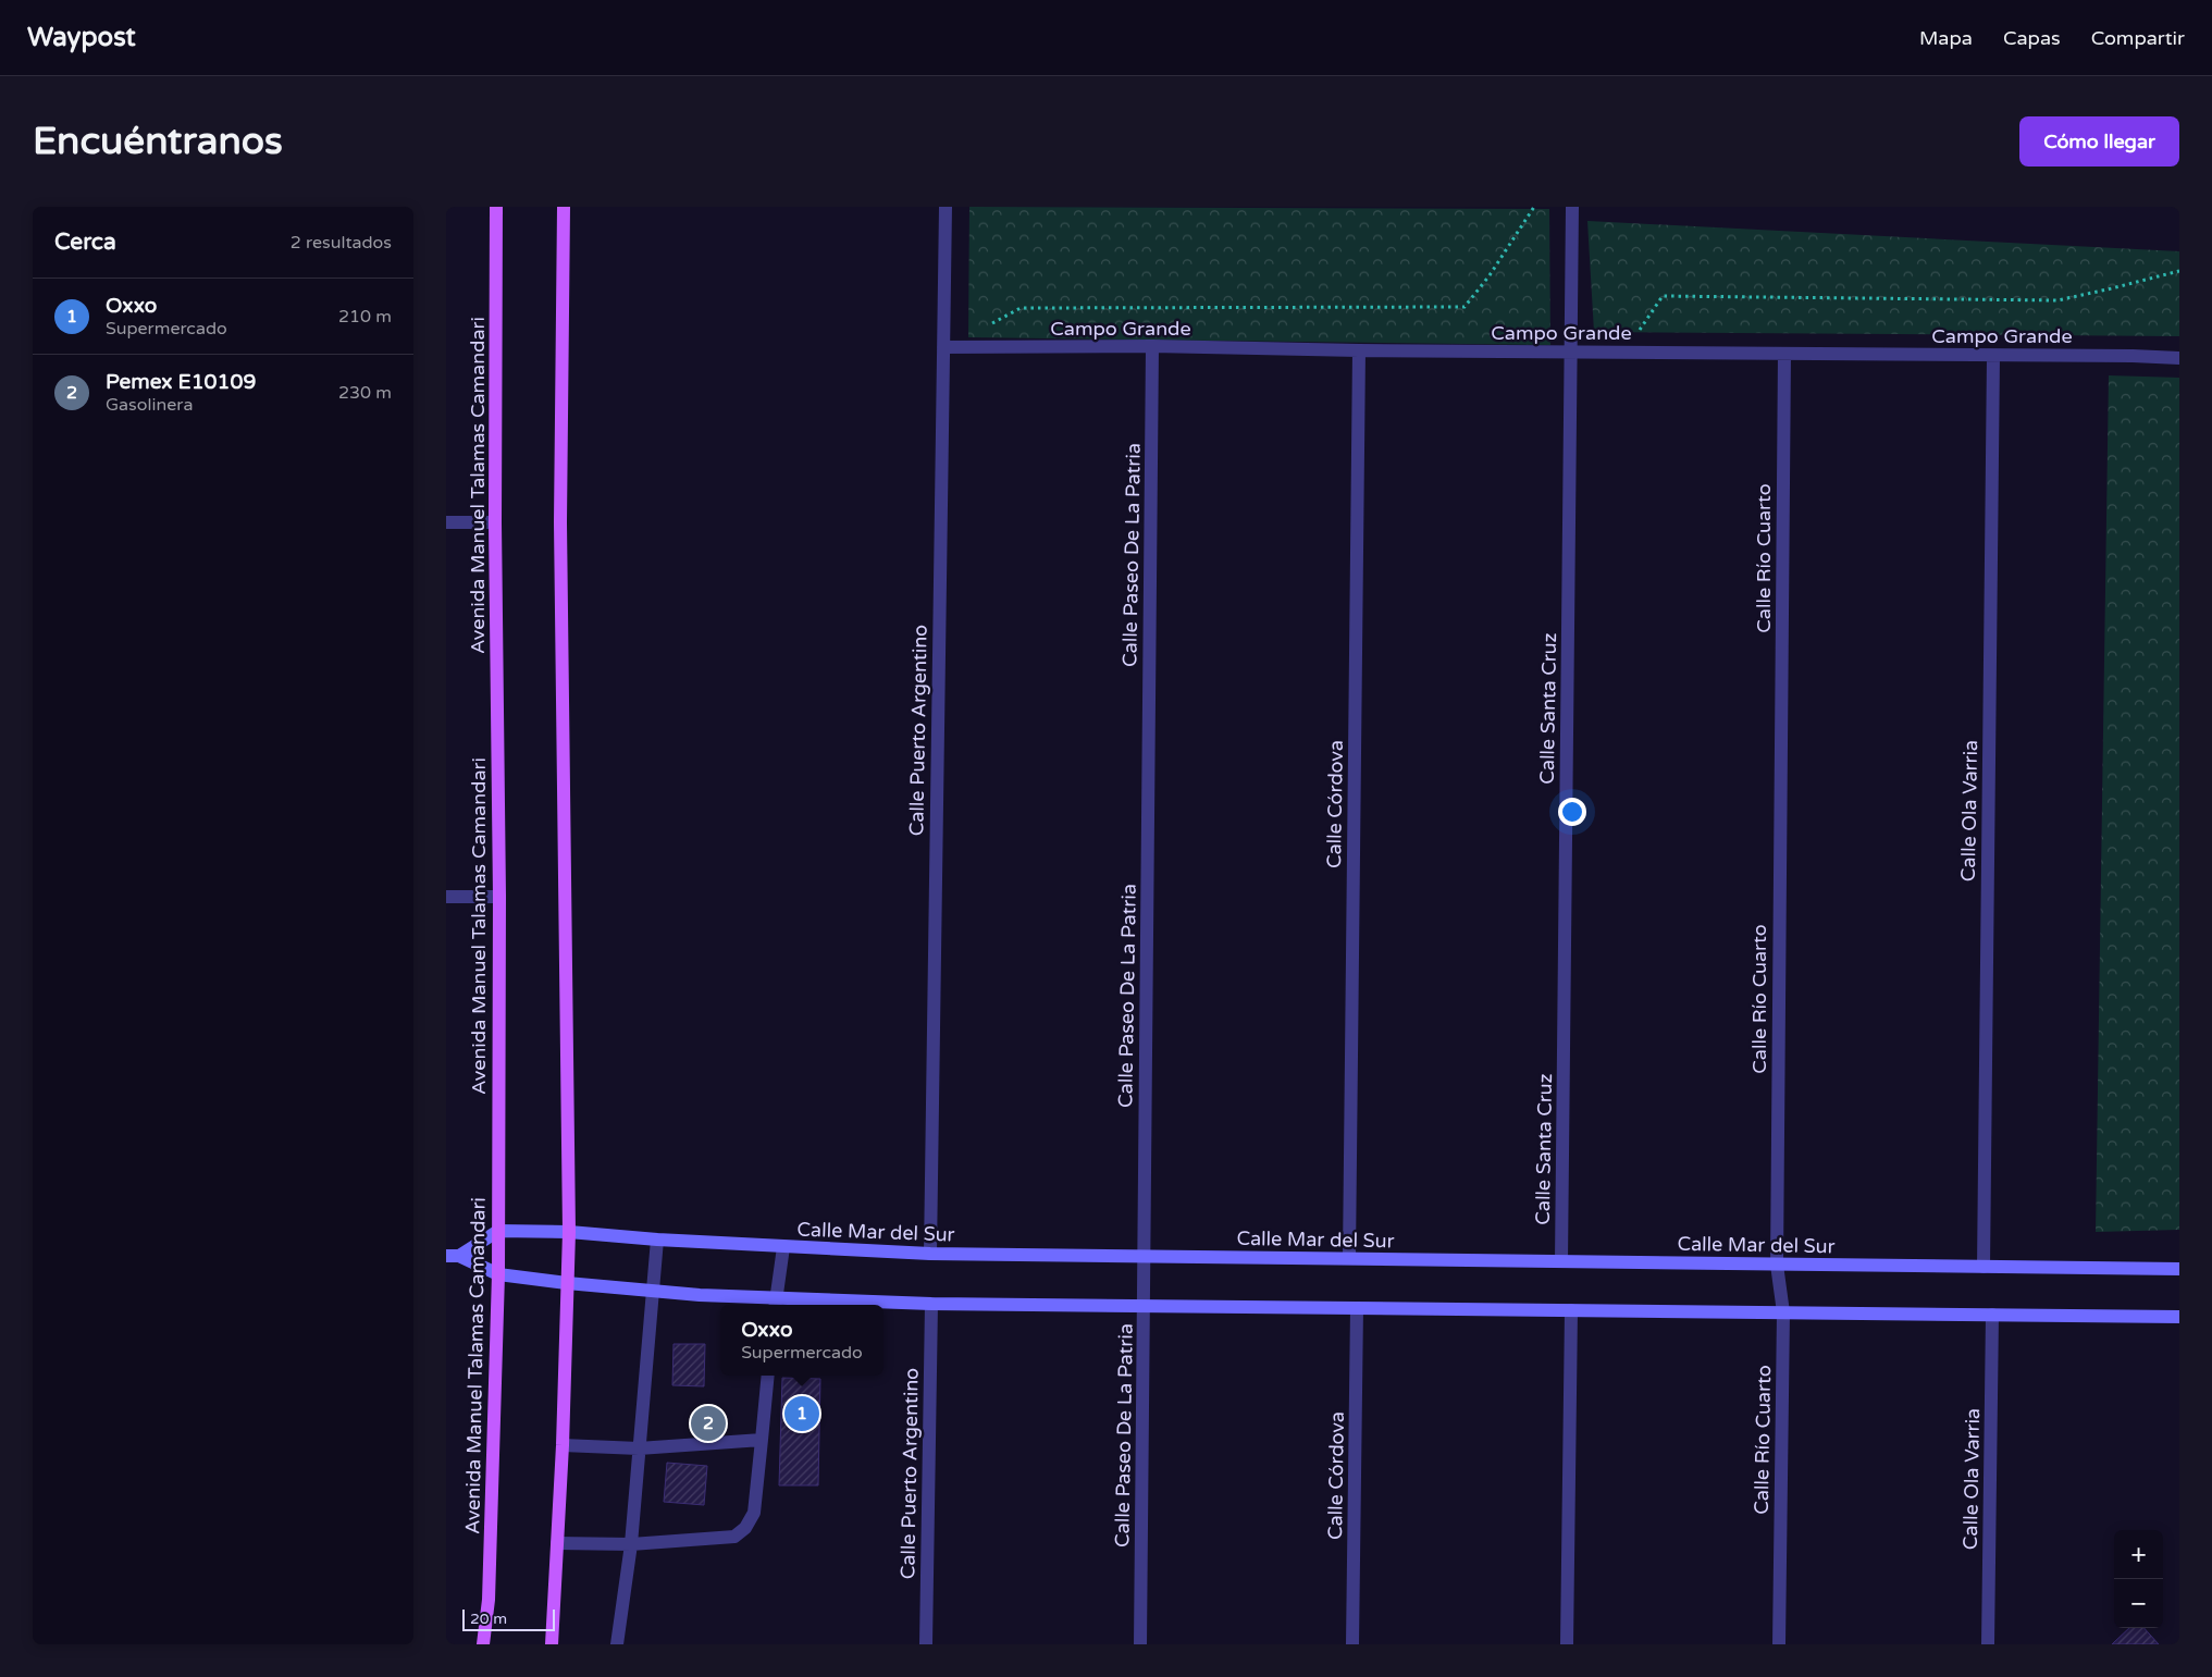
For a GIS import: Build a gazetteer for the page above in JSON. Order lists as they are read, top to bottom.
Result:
{
  "streets": {
    "main road": ["Avenida Manuel Talamas Camandari"],
    "street": [
      "Campo Grande",
      "Calle Paseo De La Patria",
      "Calle Río Cuarto",
      "Calle Santa Cruz",
      "Calle Puerto Argentino",
      "Calle Córdova",
      "Calle Ola Varria",
      "Calle Mar del Sur"
    ]
  },
  "crossings": [
    ["Campo Grande", "Calle Paseo De La Patria"],
    ["Campo Grande", "Calle Río Cuarto"],
    ["Campo Grande", "Calle Santa Cruz"],
    ["Campo Grande", "Calle Puerto Argentino"],
    ["Campo Grande", "Calle Córdova"],
    ["Campo Grande", "Calle Ola Varria"],
    ["Avenida Manuel Talamas Camandari", "Calle Mar del Sur"],
    ["Calle Paseo De La Patria", "Calle Mar del Sur"],
    ["Calle Río Cuarto", "Calle Mar del Sur"],
    ["Calle Santa Cruz", "Calle Mar del Sur"],
    ["Calle Puerto Argentino", "Calle Mar del Sur"],
    ["Calle Córdova", "Calle Mar del Sur"],
    ["Calle Ola Varria", "Calle Mar del Sur"]
  ],
  "scale_bar": "20 m",
  "page": {
    "header": "Waypost",
    "nav": ["Mapa", "Capas", "Compartir"],
    "buttons": "Cómo llegar",
    "title": "Encuéntranos",
    "heading": ["Cerca", "2 resultados"],
    "list": [
      {
        "mark": "1",
        "name": "Oxxo",
        "note": "Supermercado",
        "value": "210 m"
      },
      {
        "mark": "2",
        "name": "Pemex E10109",
        "note": "Gasolinera",
        "value": "230 m"
      }
    ],
    "popup": ["Oxxo", "Supermercado"],
    "pins": ["1", "2"],
    "map_buttons": ["+", "−"],
    "scale": "20 m"
  }
}
